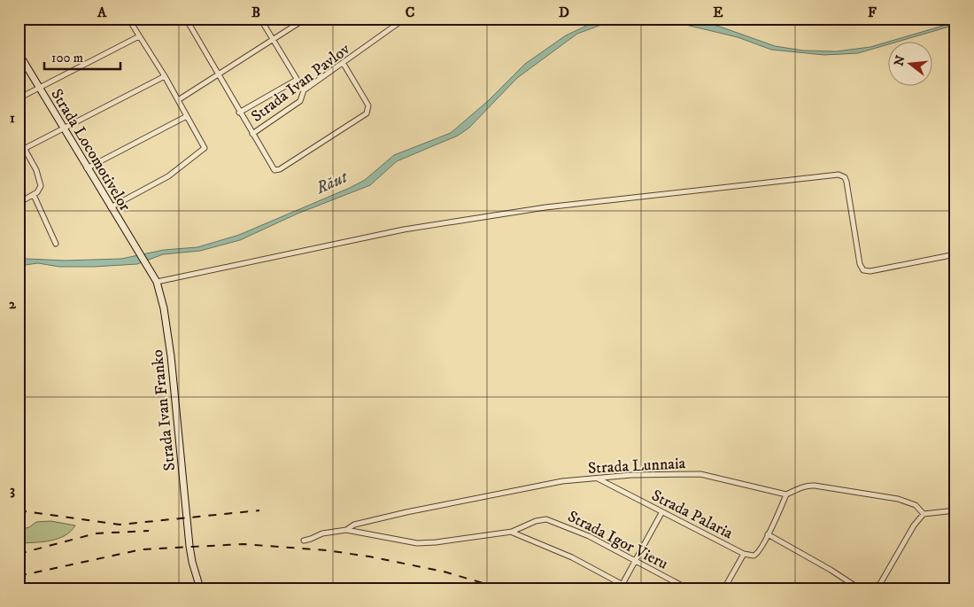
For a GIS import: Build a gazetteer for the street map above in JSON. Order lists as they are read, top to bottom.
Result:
{
  "streets": {
    "main road": ["Strada Locomotivelor", "Strada Ivan Franko"],
    "street": [
      "Strada Ivan Pavlov",
      "Strada Lunnaia",
      "Strada Palaria",
      "Strada Igor Vieru"
    ]
  },
  "crossings": [
    ["Strada Locomotivelor", "Strada Ivan Franko"],
    ["Strada Lunnaia", "Strada Palaria"],
    ["Strada Lunnaia", "Strada Igor Vieru"]
  ],
  "water": ["Răut"],
  "scale_bar": "100 m",
  "north": "left",
  "grid": {
    "columns": [
      "A",
      "B",
      "C",
      "D",
      "E",
      "F"
    ],
    "rows": ["1", "2", "3"]
  }
}
